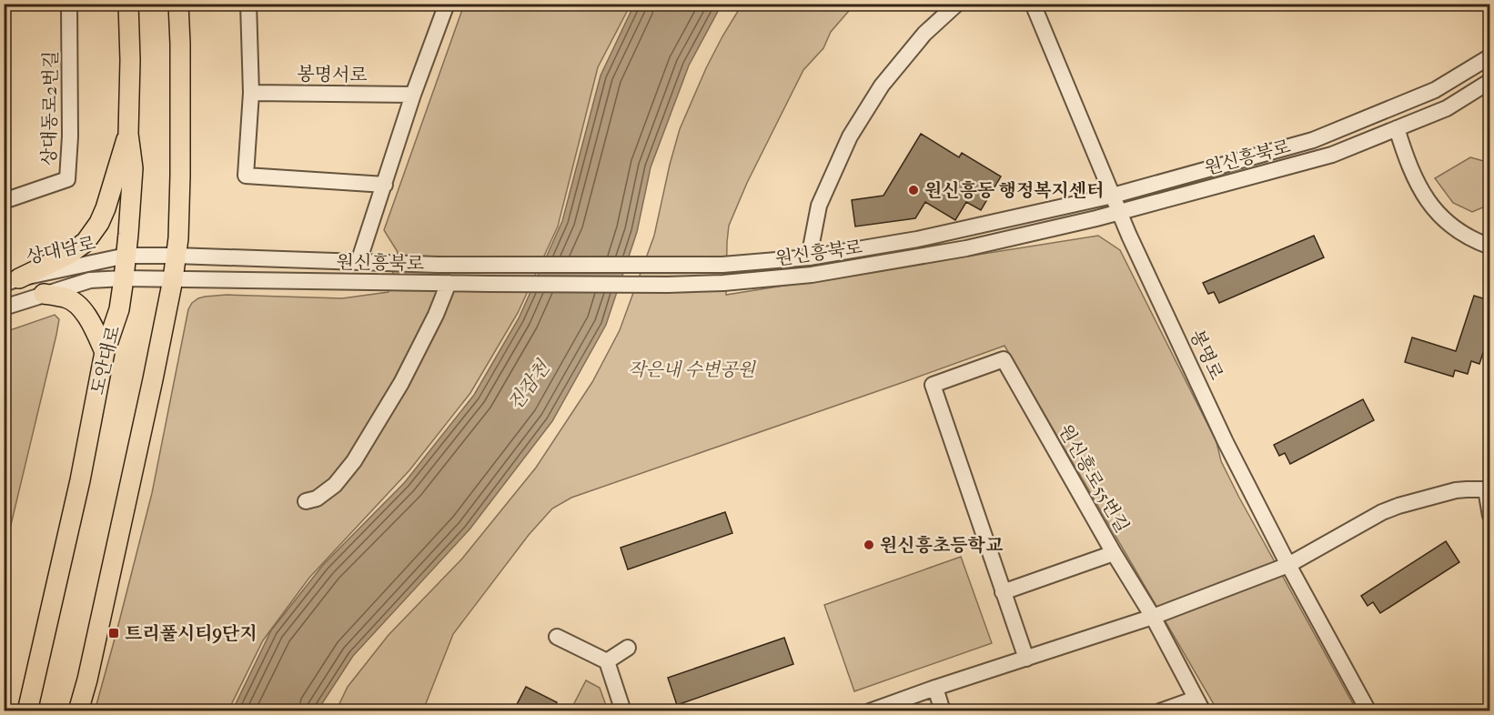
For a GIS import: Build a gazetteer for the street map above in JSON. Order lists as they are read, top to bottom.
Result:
{
  "streets": {
    "main road": ["도안대로"],
    "street": [
      "봉명서로",
      "상대동로2번길",
      "원신흥북로",
      "상대남로",
      "봉명로",
      "원신흥로55번길"
    ]
  },
  "crossings": [
    ["원신흥북로", "상대남로"],
    ["원신흥북로", "봉명로"],
    ["원신흥북로", "도안대로"],
    ["상대남로", "도안대로"]
  ],
  "water": ["진잠천"],
  "parks": ["작은내 수변공원"],
  "places": {
    "other": ["원신흥동 행정복지센터", "원신흥초등학교"],
    "transit": ["트리풀시티9단지"]
  }
}
